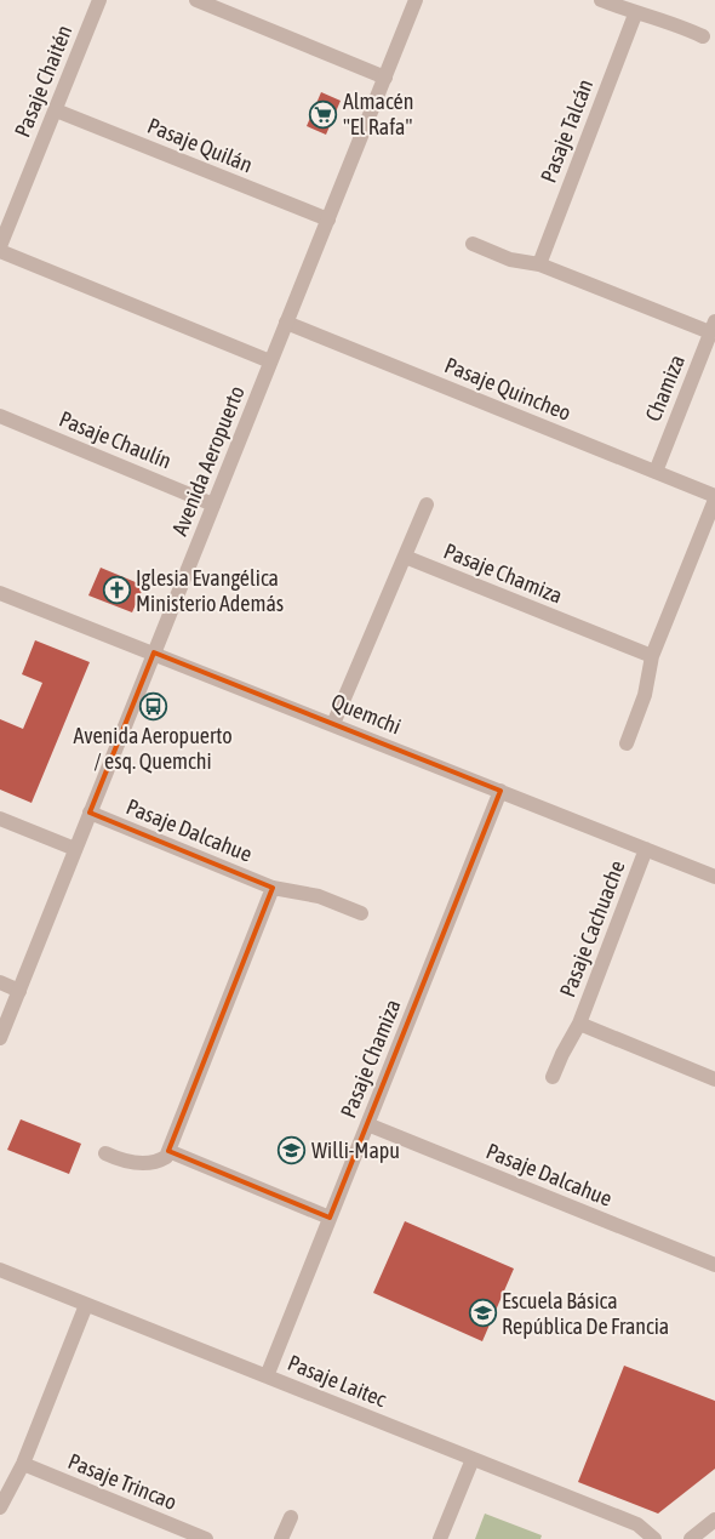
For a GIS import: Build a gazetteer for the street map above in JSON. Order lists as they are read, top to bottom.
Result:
{
  "streets": {
    "street": [
      "Pasaje Chaitén",
      "Pasaje Talcán",
      "Pasaje Quilán",
      "Chamiza",
      "Pasaje Quincheo",
      "Pasaje Chaulín",
      "Avenida Aeropuerto",
      "Pasaje Chamiza",
      "Quemchi",
      "Pasaje Dalcahue",
      "Pasaje Cachuache",
      "Pasaje Laitec",
      "Pasaje Trincao"
    ]
  },
  "crossings": [
    ["Pasaje Chaitén", "Pasaje Quilán"],
    ["Pasaje Quilán", "Avenida Aeropuerto"],
    ["Chamiza", "Pasaje Quincheo"],
    ["Pasaje Quincheo", "Avenida Aeropuerto"],
    ["Pasaje Chaulín", "Avenida Aeropuerto"],
    ["Avenida Aeropuerto", "Quemchi"],
    ["Avenida Aeropuerto", "Pasaje Dalcahue"],
    ["Pasaje Chamiza", "Quemchi"],
    ["Pasaje Chamiza", "Pasaje Dalcahue"],
    ["Pasaje Chamiza", "Pasaje Laitec"],
    ["Quemchi", "Pasaje Cachuache"]
  ],
  "places": {
    "supermarket": ["Almacén \"El Rafa\""],
    "church": ["Iglesia Evangélica Ministerio Además"],
    "bus stop": ["Avenida Aeropuerto / esq. Quemchi"],
    "school or university": ["Willi-Mapu", "Escuela Básica República De Francia"]
  }
}
